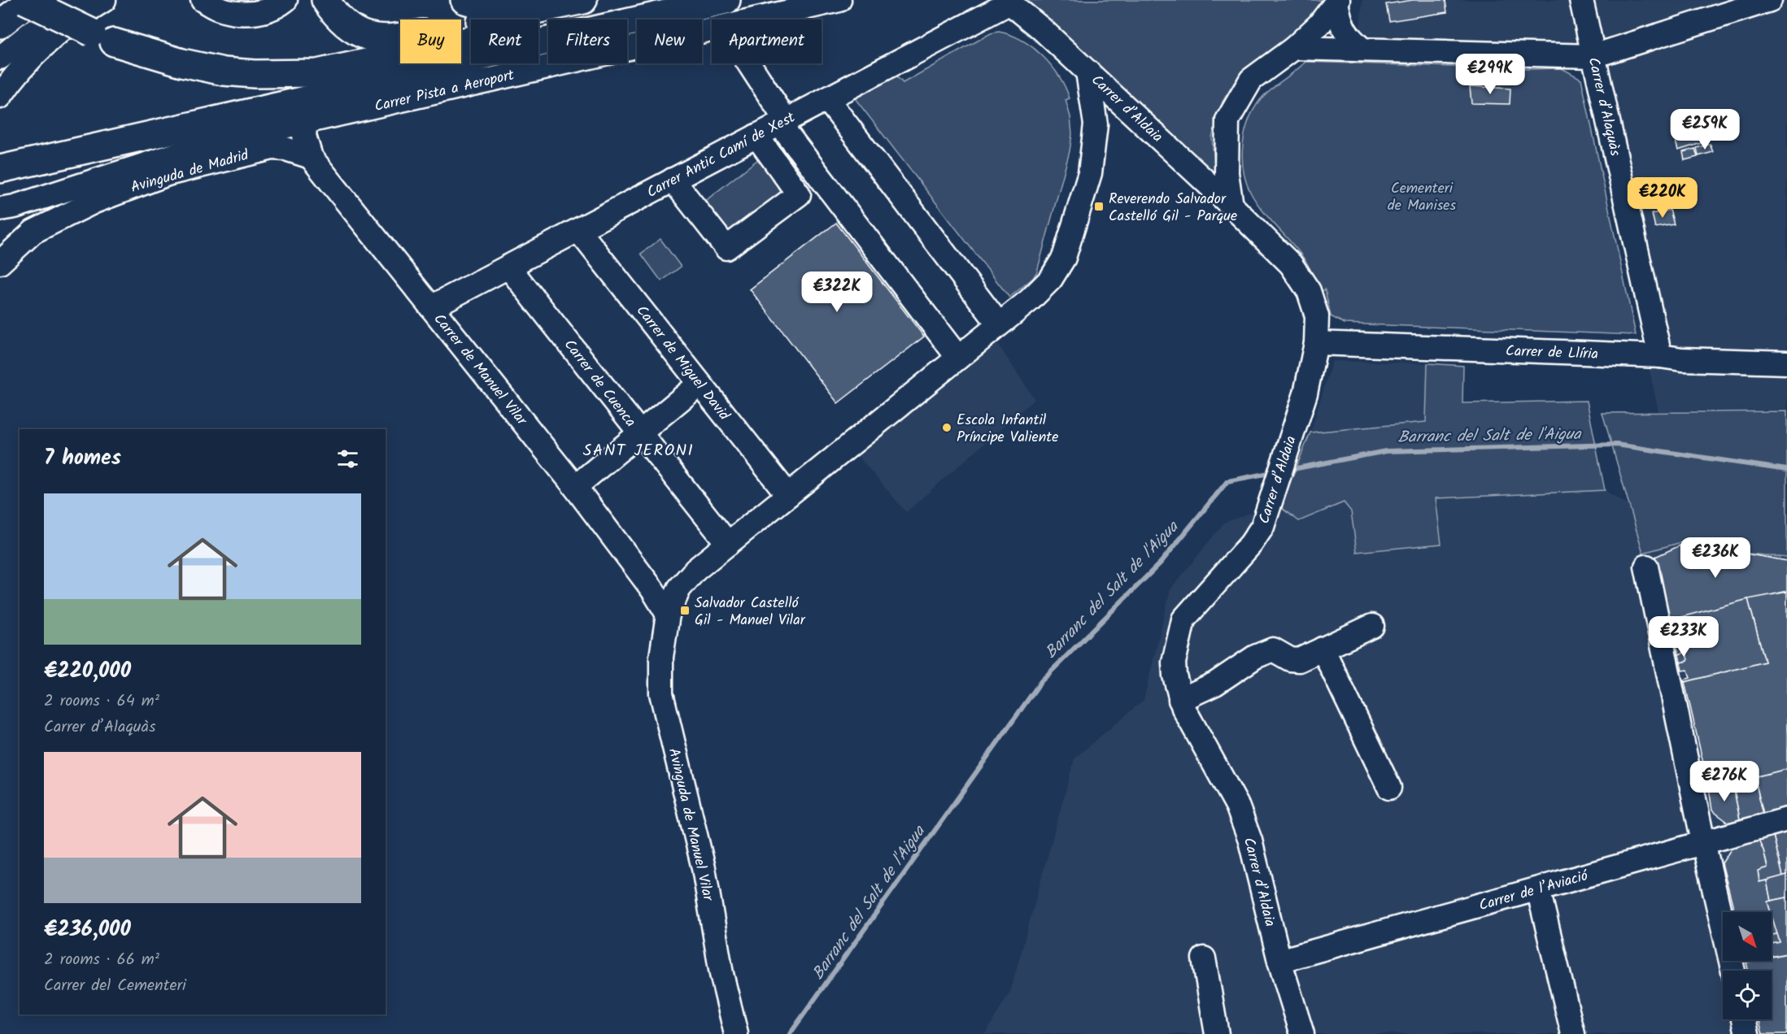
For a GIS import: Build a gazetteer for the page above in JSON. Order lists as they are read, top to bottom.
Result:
{
  "streets": {
    "street": [
      "Carrer Pista a Aeroport",
      "Carrer d’Alaquàs",
      "Carrer d’Aldaia",
      "Carrer Antic Camí de Xest",
      "Avinguda de Madrid",
      "Carrer de Llíria",
      "Carrer de Miguel David",
      "Carrer de Manuel Vilar",
      "Carrer de Cuenca",
      "Avinguda de Manuel Vilar",
      "Carrer de l’Aviació"
    ]
  },
  "crossings": [
    ["Carrer Pista a Aeroport", "Avinguda de Madrid"],
    ["Carrer Pista a Aeroport", "Carrer de Manuel Vilar"],
    ["Carrer d’Alaquàs", "Carrer de Llíria"],
    ["Carrer d’Aldaia", "Carrer Antic Camí de Xest"],
    ["Carrer d’Aldaia", "Carrer de Llíria"],
    ["Carrer d’Aldaia", "Avinguda de Manuel Vilar"],
    ["Carrer d’Aldaia", "Carrer de l’Aviació"],
    ["Carrer Antic Camí de Xest", "Carrer de Miguel David"],
    ["Carrer Antic Camí de Xest", "Carrer de Cuenca"],
    ["Avinguda de Madrid", "Carrer de Manuel Vilar"],
    ["Carrer de Miguel David", "Avinguda de Manuel Vilar"],
    ["Carrer de Manuel Vilar", "Avinguda de Manuel Vilar"],
    ["Carrer de Cuenca", "Avinguda de Manuel Vilar"]
  ],
  "districts": ["SANT JERONI"],
  "water": ["Barranc del Salt de l'Aigua"],
  "parks": ["Cementeri de Manises"],
  "places": {
    "transit": ["Reverendo Salvador Castelló Gil - Parque", "Salvador Castelló Gil - Manuel Vilar"],
    "other": ["Escola Infantil Príncipe Valiente"]
  },
  "north": "bottom right",
  "page": {
    "chip": [
      "Buy",
      "Rent",
      "Filters",
      "New",
      "Apartment"
    ],
    "price": [
      "€299K",
      "€259K",
      "€220K",
      "€322K",
      "€236K",
      "€233K",
      "€276K"
    ],
    "heading": "7 homes",
    "list": [
      {
        "name": "€220,000",
        "note": "2 rooms · 64 m² · Carrer d’Alaquàs"
      },
      {
        "name": "€236,000",
        "note": "2 rooms · 66 m² · Carrer del Cementeri"
      }
    ]
  }
}
